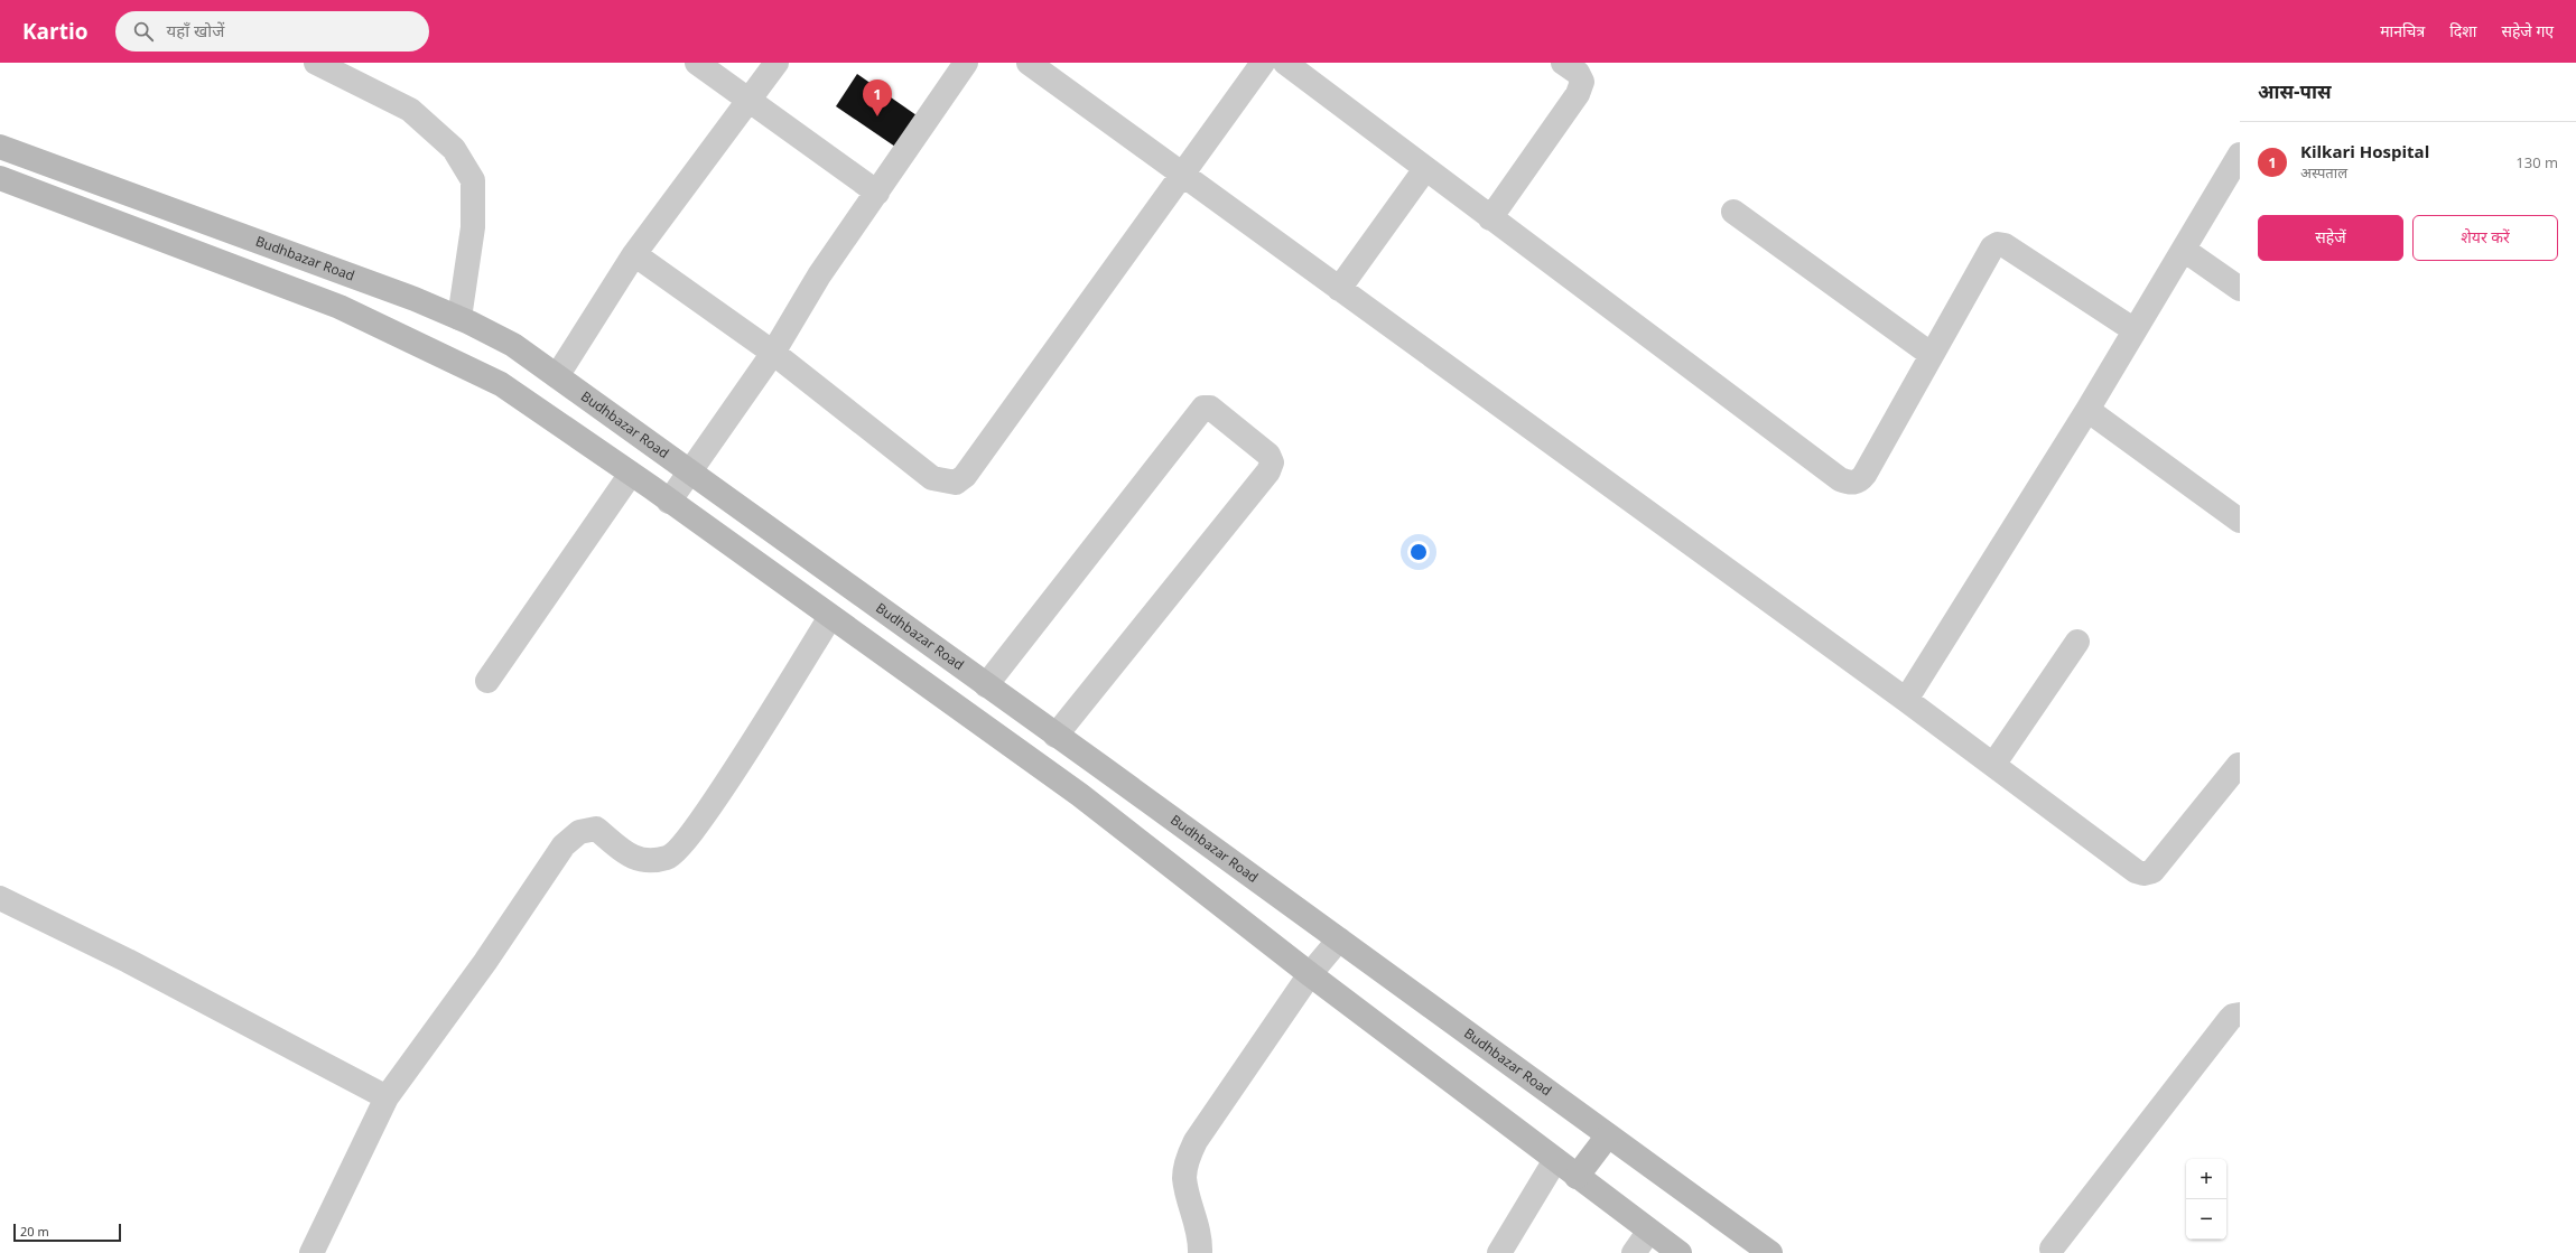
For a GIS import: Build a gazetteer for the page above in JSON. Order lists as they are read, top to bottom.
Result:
{
  "streets": {
    "street": ["Budhbazar Road"]
  },
  "scale_bar": "20 m",
  "page": {
    "header": "Kartio",
    "search": "यहाँ खोजें",
    "nav": ["मानचित्र", "दिशा", "सहेजे गए"],
    "heading": "आस-पास",
    "pins": "1",
    "list": [
      {
        "mark": "1",
        "name": "Kilkari Hospital",
        "note": "अस्पताल",
        "value": "130 m"
      }
    ],
    "buttons": ["सहेजें", "शेयर करें"],
    "map_buttons": ["+", "−"],
    "scale": "20 m"
  }
}
